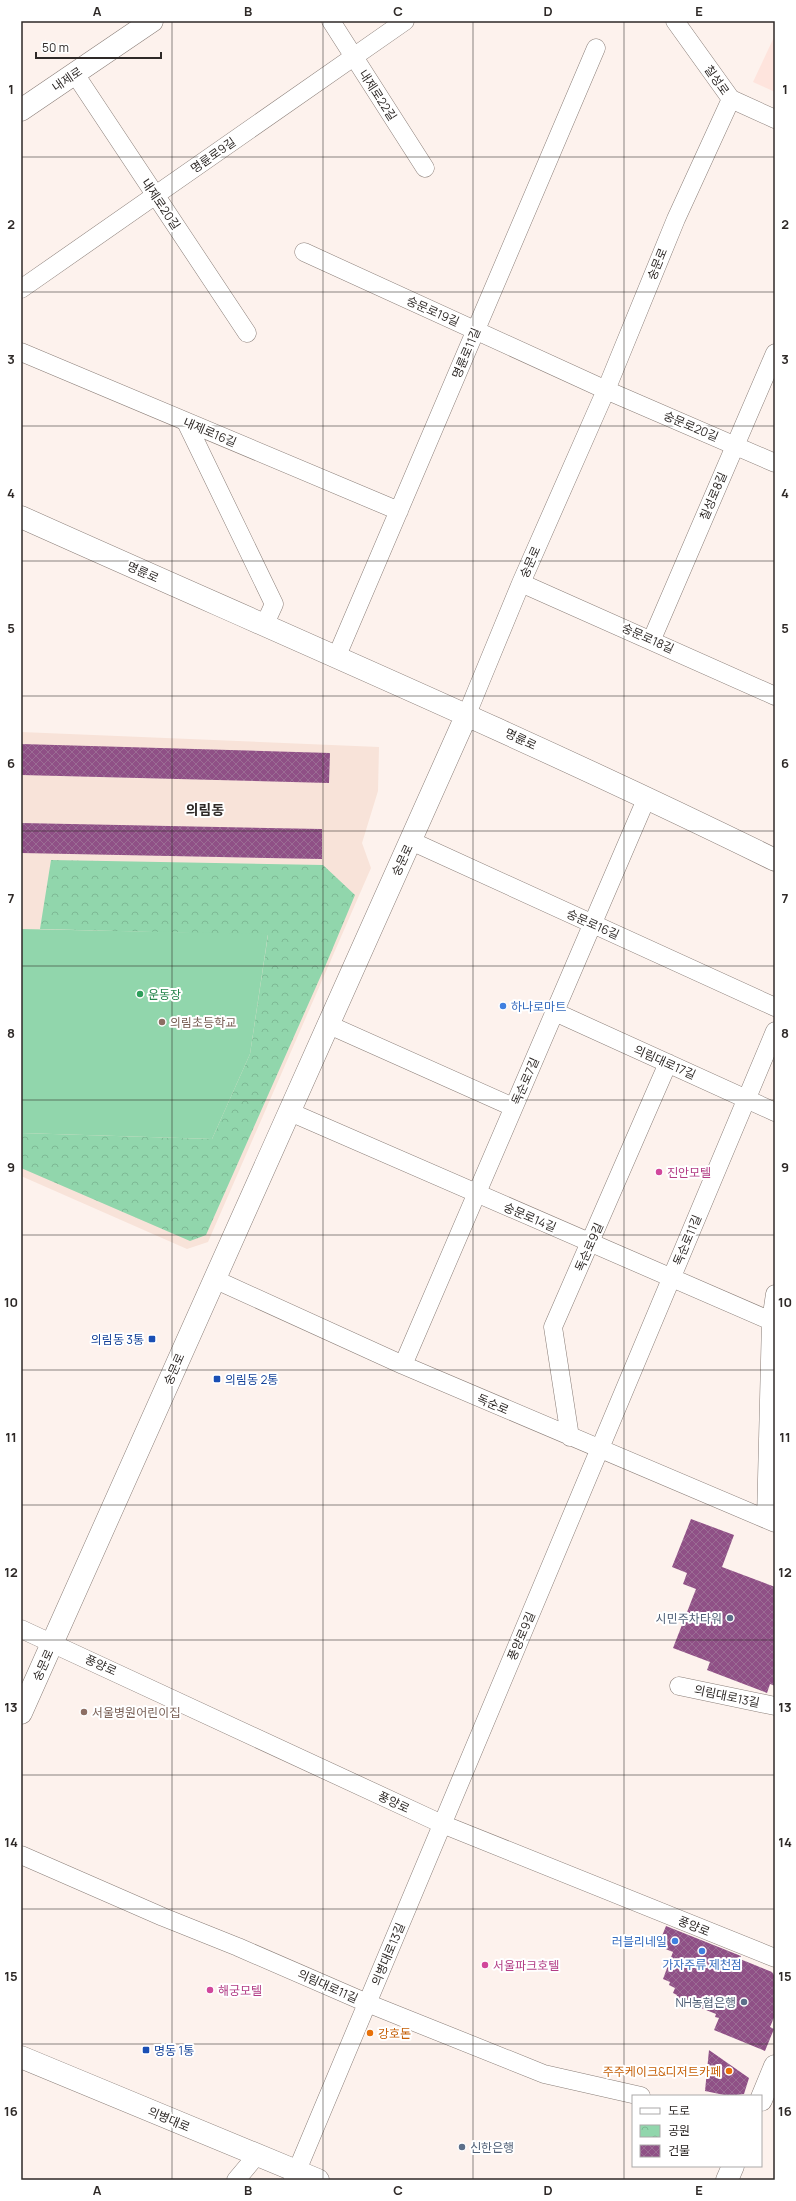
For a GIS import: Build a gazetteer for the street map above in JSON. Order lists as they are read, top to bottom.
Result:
{
  "streets": {
    "street": [
      "내제로",
      "칠성로",
      "내제로22길",
      "명륜로9길",
      "내제로20길",
      "숭문로",
      "숭문로19길",
      "명륜로11길",
      "숭문로20길",
      "내제로16길",
      "칠성로8길",
      "명륜로",
      "숭문로18길",
      "숭문로16길",
      "의림대로17길",
      "독순로7길",
      "숭문로14길",
      "독순로11길",
      "독순로9길",
      "독순로",
      "풍양로9길",
      "풍양로",
      "의림대로13길",
      "의병대로13길",
      "의림대로11길",
      "의병대로"
    ]
  },
  "crossings": [
    ["내제로", "내제로20길"],
    ["칠성로", "숭문로"],
    ["내제로22길", "명륜로9길"],
    ["명륜로9길", "내제로20길"],
    ["숭문로", "숭문로19길"],
    ["숭문로", "숭문로20길"],
    ["숭문로", "명륜로"],
    ["숭문로", "숭문로18길"],
    ["숭문로", "숭문로16길"],
    ["숭문로", "숭문로14길"],
    ["숭문로", "독순로"],
    ["숭문로", "풍양로"],
    ["숭문로19길", "명륜로11길"],
    ["숭문로19길", "숭문로20길"],
    ["명륜로11길", "내제로16길"],
    ["명륜로11길", "명륜로"],
    ["숭문로20길", "칠성로8길"],
    ["칠성로8길", "숭문로18길"],
    ["명륜로", "독순로7길"],
    ["숭문로16길", "독순로7길"],
    ["의림대로17길", "독순로7길"],
    ["의림대로17길", "독순로11길"],
    ["의림대로17길", "독순로9길"],
    ["독순로7길", "숭문로14길"],
    ["독순로7길", "독순로"],
    ["숭문로14길", "독순로11길"],
    ["숭문로14길", "독순로9길"],
    ["독순로11길", "독순로"],
    ["독순로11길", "풍양로9길"],
    ["독순로9길", "독순로"],
    ["독순로", "풍양로9길"],
    ["풍양로9길", "풍양로"],
    ["풍양로9길", "의병대로13길"],
    ["풍양로", "의병대로13길"],
    ["의병대로13길", "의림대로11길"],
    ["의병대로13길", "의병대로"]
  ],
  "districts": ["의림동"],
  "places": {
    "other": [
      "운동장",
      "하나로마트",
      "의림초등학교",
      "진안모텔",
      "시민주차타워",
      "서울병원어린이집",
      "러블리네일",
      "가자주류 제천점",
      "서울파크호텔",
      "해궁모텔",
      "NH농협은행",
      "강호돈",
      "주주케이크&디저트카페",
      "신한은행"
    ],
    "transit": ["의림동 3통", "의림동 2통", "명동 1통"]
  },
  "legend": ["도로", "공원", "건물"],
  "scale_bar": "50 m",
  "grid": {
    "columns": [
      "A",
      "B",
      "C",
      "D",
      "E"
    ],
    "rows": [
      "1",
      "2",
      "3",
      "4",
      "5",
      "6",
      "7",
      "8",
      "9",
      "10",
      "11",
      "12",
      "13",
      "14",
      "15",
      "16"
    ]
  }
}
